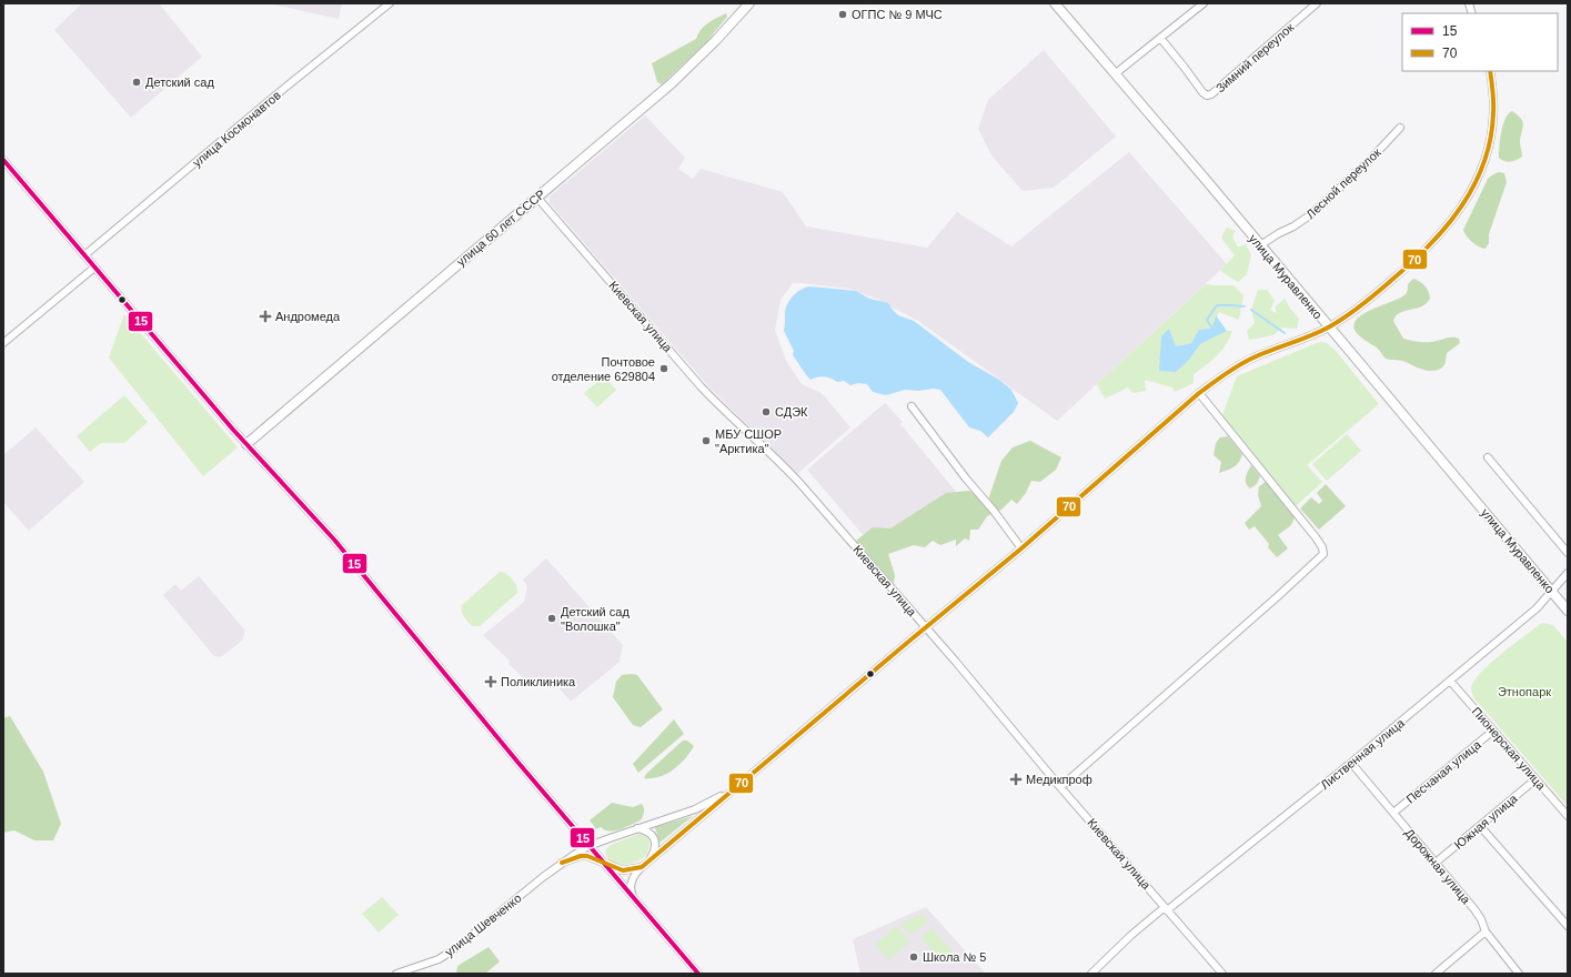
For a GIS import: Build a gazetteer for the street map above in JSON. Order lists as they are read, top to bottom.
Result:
{
  "streets": {
    "main road": ["улица 60 лет СССР", "улица Муравленко"],
    "street": [
      "Зимний переулок",
      "улица Космонавтов",
      "Лесной переулок",
      "Киевская улица",
      "Пионерская улица",
      "Лиственная улица",
      "Песчаная улица",
      "Южная улица",
      "Дорожная улица",
      "улица Шевченко"
    ]
  },
  "crossings": [
    ["Лесной переулок", "улица Муравленко"],
    ["улица 60 лет СССР", "Киевская улица"],
    ["улица Муравленко", "Лиственная улица"],
    ["Киевская улица", "Лиственная улица"],
    ["Пионерская улица", "Лиственная улица"],
    ["Пионерская улица", "Песчаная улица"],
    ["Пионерская улица", "Южная улица"],
    ["Лиственная улица", "Дорожная улица"],
    ["Песчаная улица", "Дорожная улица"],
    ["Южная улица", "Дорожная улица"]
  ],
  "parks": ["Этнопарк"],
  "places": {
    "other": [
      "ОГПС № 9 МЧС",
      "Детский сад",
      "Почтовое отделение 629804",
      "СДЭК",
      "МБУ СШОР \"Арктика\"",
      "Детский сад \"Волошка\"",
      "Школа № 5"
    ],
    "health": ["Андромеда", "Поликлиника", "Медикпроф"]
  },
  "lines": ["transit line 70", "transit line 15"],
  "legend": ["15", "70"]
}
